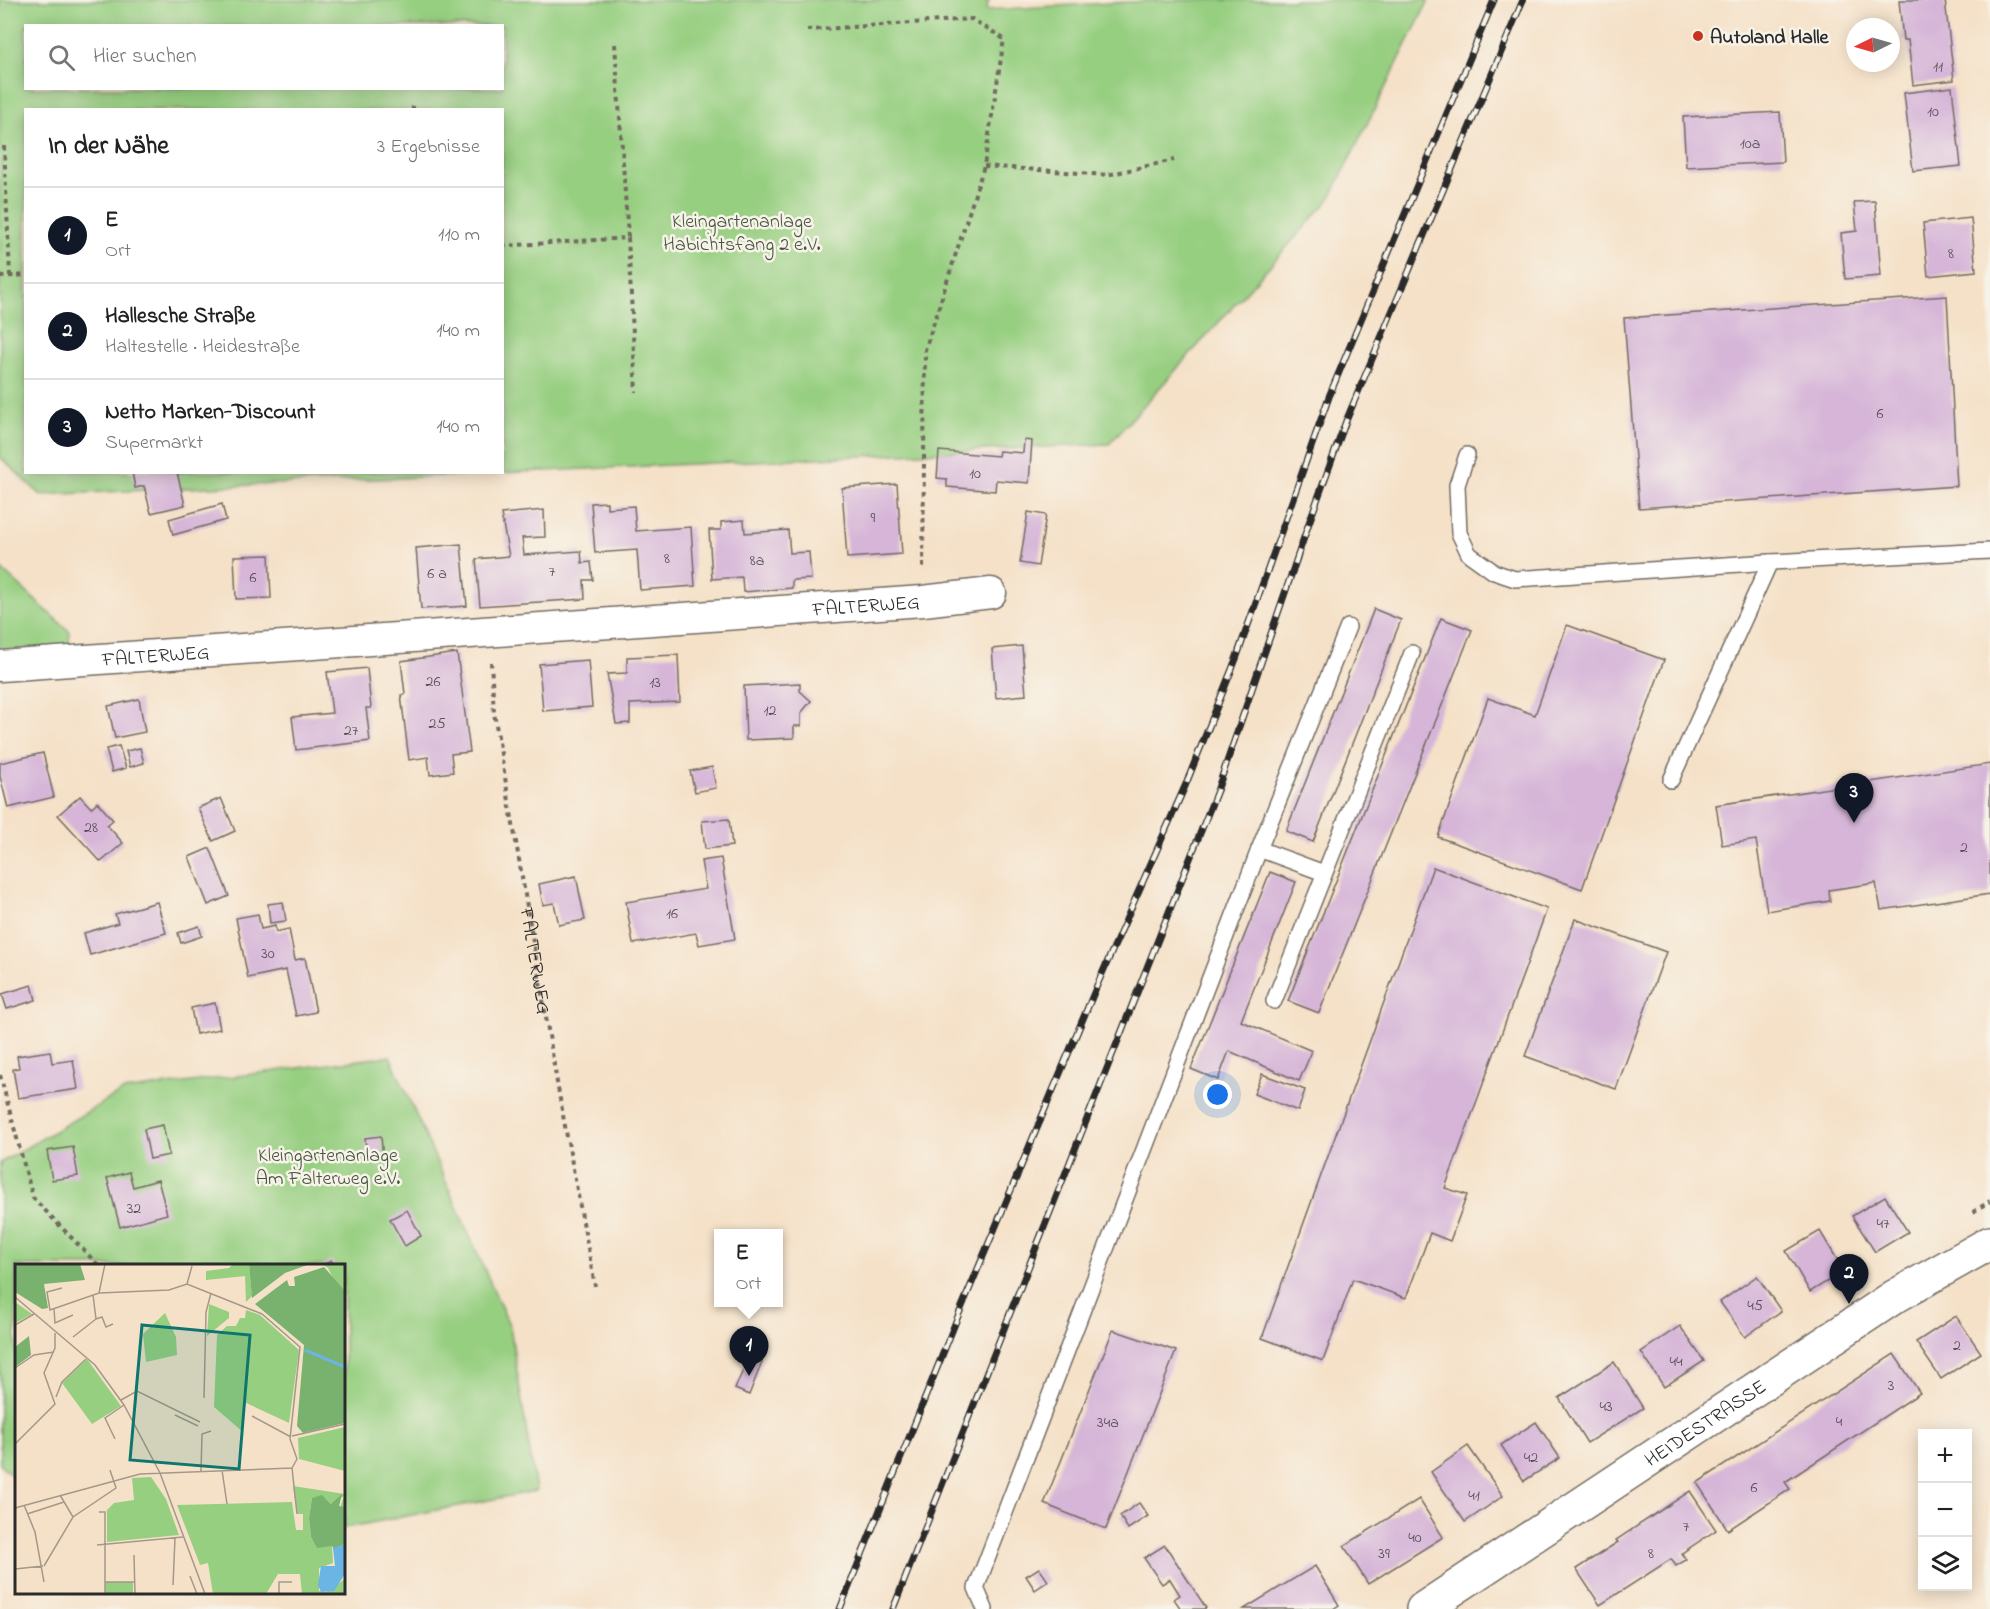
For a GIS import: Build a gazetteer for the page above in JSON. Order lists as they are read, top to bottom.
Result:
{
  "streets": {
    "main road": ["HEIDESTRASSE"],
    "street": ["FALTERWEG"]
  },
  "parks": ["Kleingartenanlage Habichtsfang 2 e.V.", "Kleingartenanlage Am Falterweg e.V."],
  "places": ["Autoland Halle"],
  "house_numbers": [
    "11",
    "10",
    "10a",
    "8",
    "6",
    "10",
    "9",
    "8",
    "8a",
    "7",
    "6 a",
    "6",
    "26",
    "13",
    "12",
    "25",
    "27",
    "28",
    "2",
    "16",
    "30",
    "32",
    "47",
    "45",
    "2",
    "44",
    "3",
    "43",
    "4",
    "34a",
    "42",
    "6",
    "41",
    "7",
    "40",
    "39",
    "8"
  ],
  "north": "left",
  "page": {
    "search": "Hier suchen",
    "heading": ["In der Nähe", "3 Ergebnisse"],
    "list": [
      {
        "mark": "1",
        "name": "E",
        "note": "Ort",
        "value": "110 m"
      },
      {
        "mark": "2",
        "name": "Hallesche Straße",
        "note": "Haltestelle · Heidestraße",
        "value": "140 m"
      },
      {
        "mark": "3",
        "name": "Netto Marken-Discount",
        "note": "Supermarkt",
        "value": "140 m"
      }
    ],
    "pins": ["3", "2", "1"],
    "popup": ["E", "Ort"],
    "map_buttons": ["+", "−"]
  }
}
